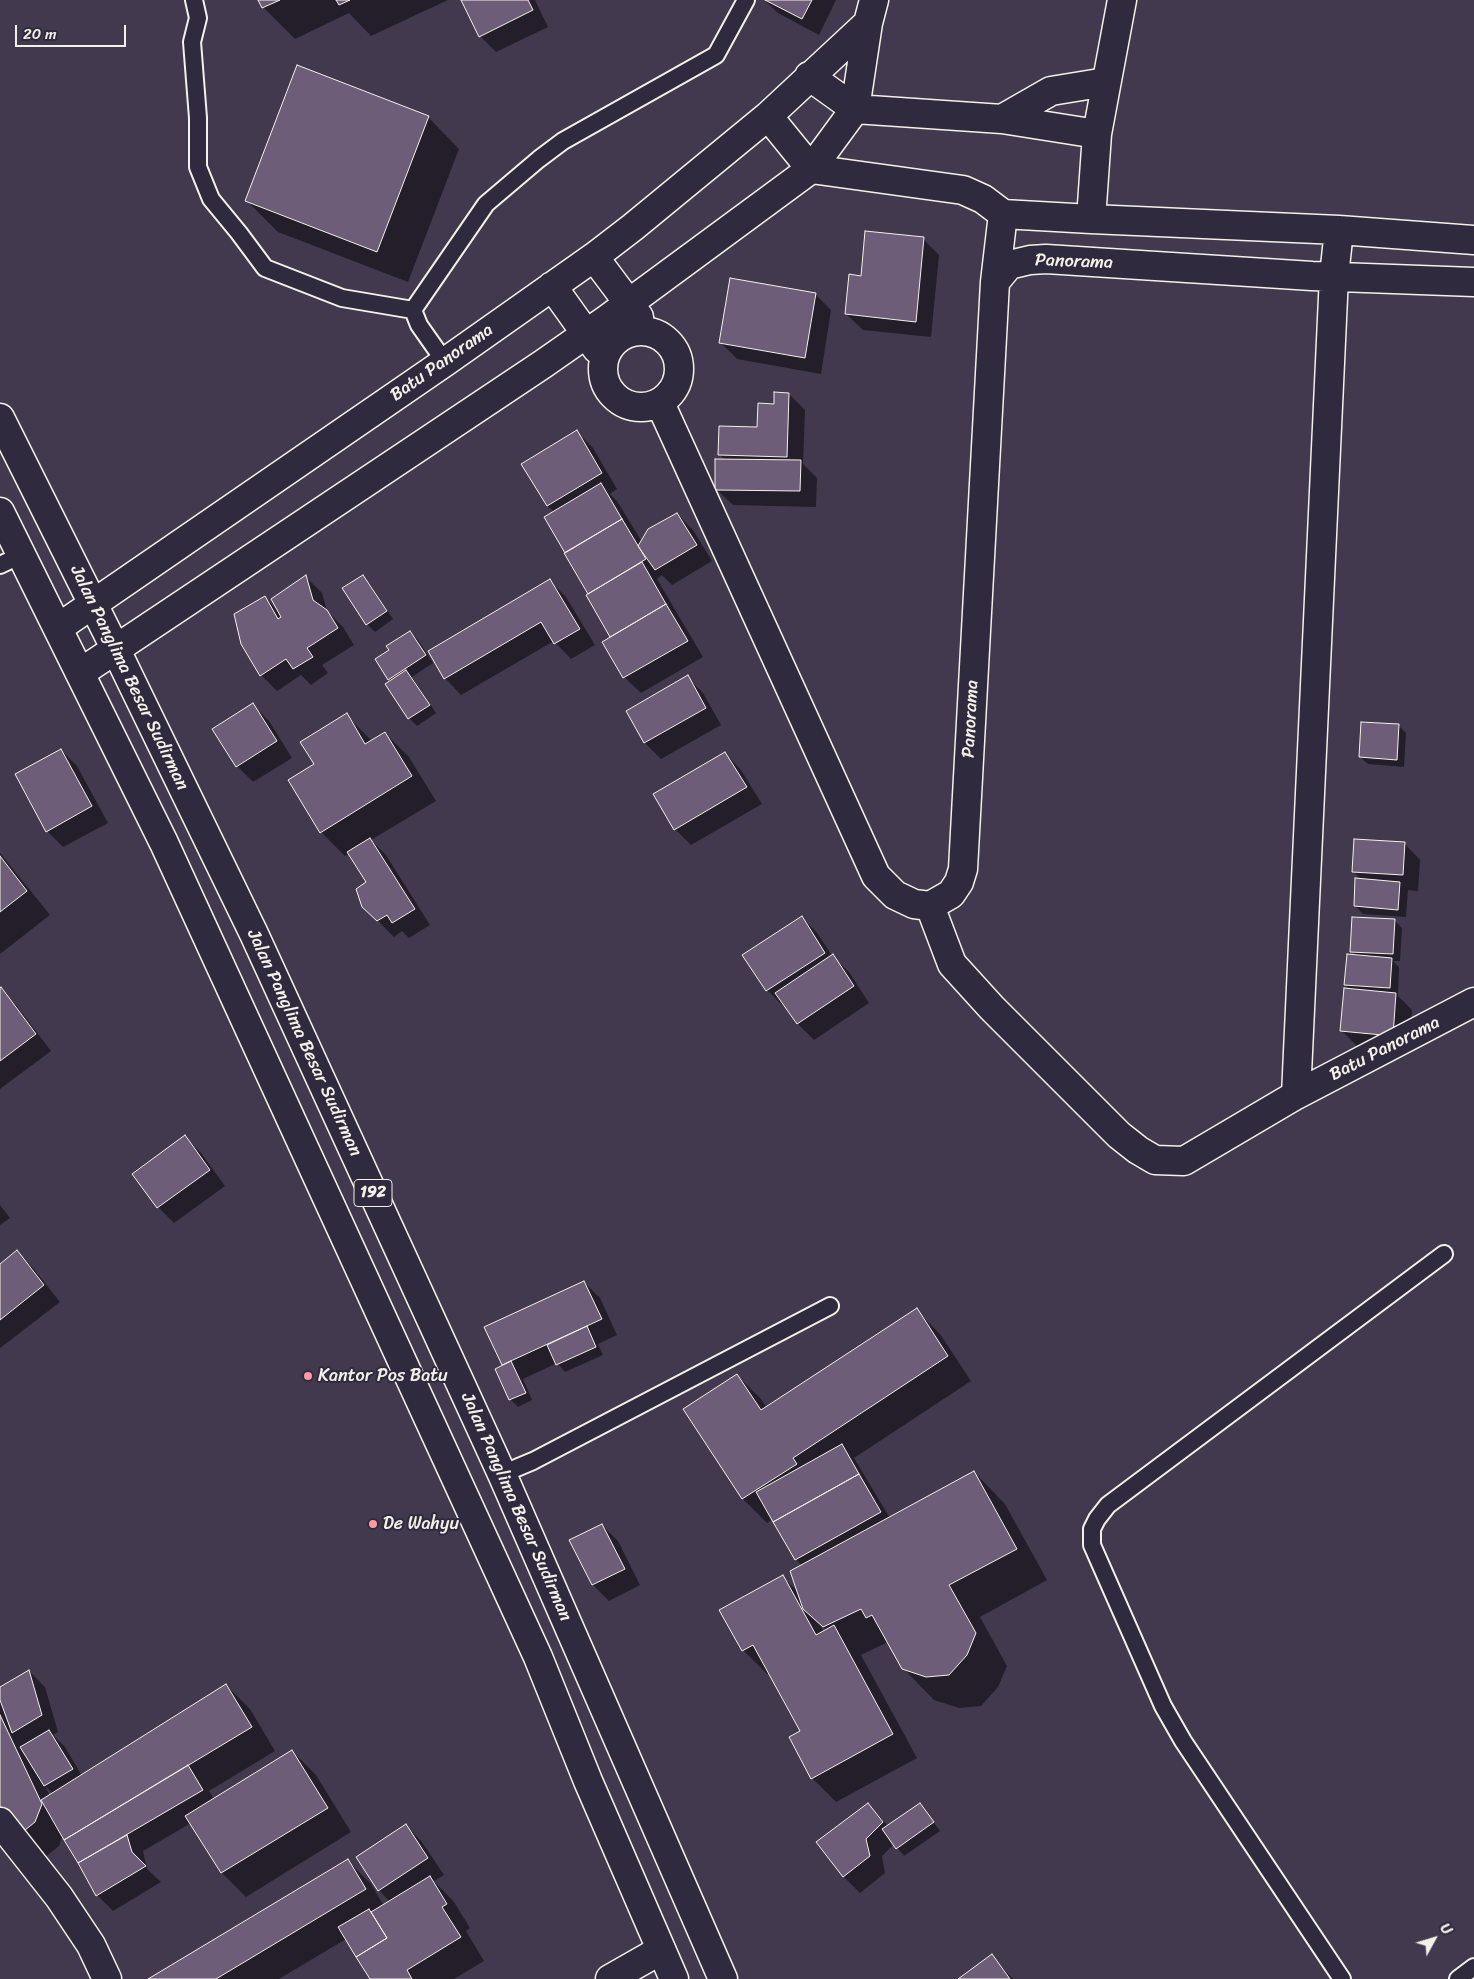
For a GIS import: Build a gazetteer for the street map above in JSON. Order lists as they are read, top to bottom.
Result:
{
  "streets": {
    "street": [
      "Panorama",
      "Batu Panorama",
      "Jalan Panglima Besar Sudirman",
      "192"
    ]
  },
  "crossings": [
    ["Panorama", "Batu Panorama"],
    ["Batu Panorama", "Jalan Panglima Besar Sudirman"],
    ["Batu Panorama", "192"]
  ],
  "places": ["Kantor Pos Batu", "De Wahyu"],
  "scale_bar": "20 m",
  "north": "top right"
}
